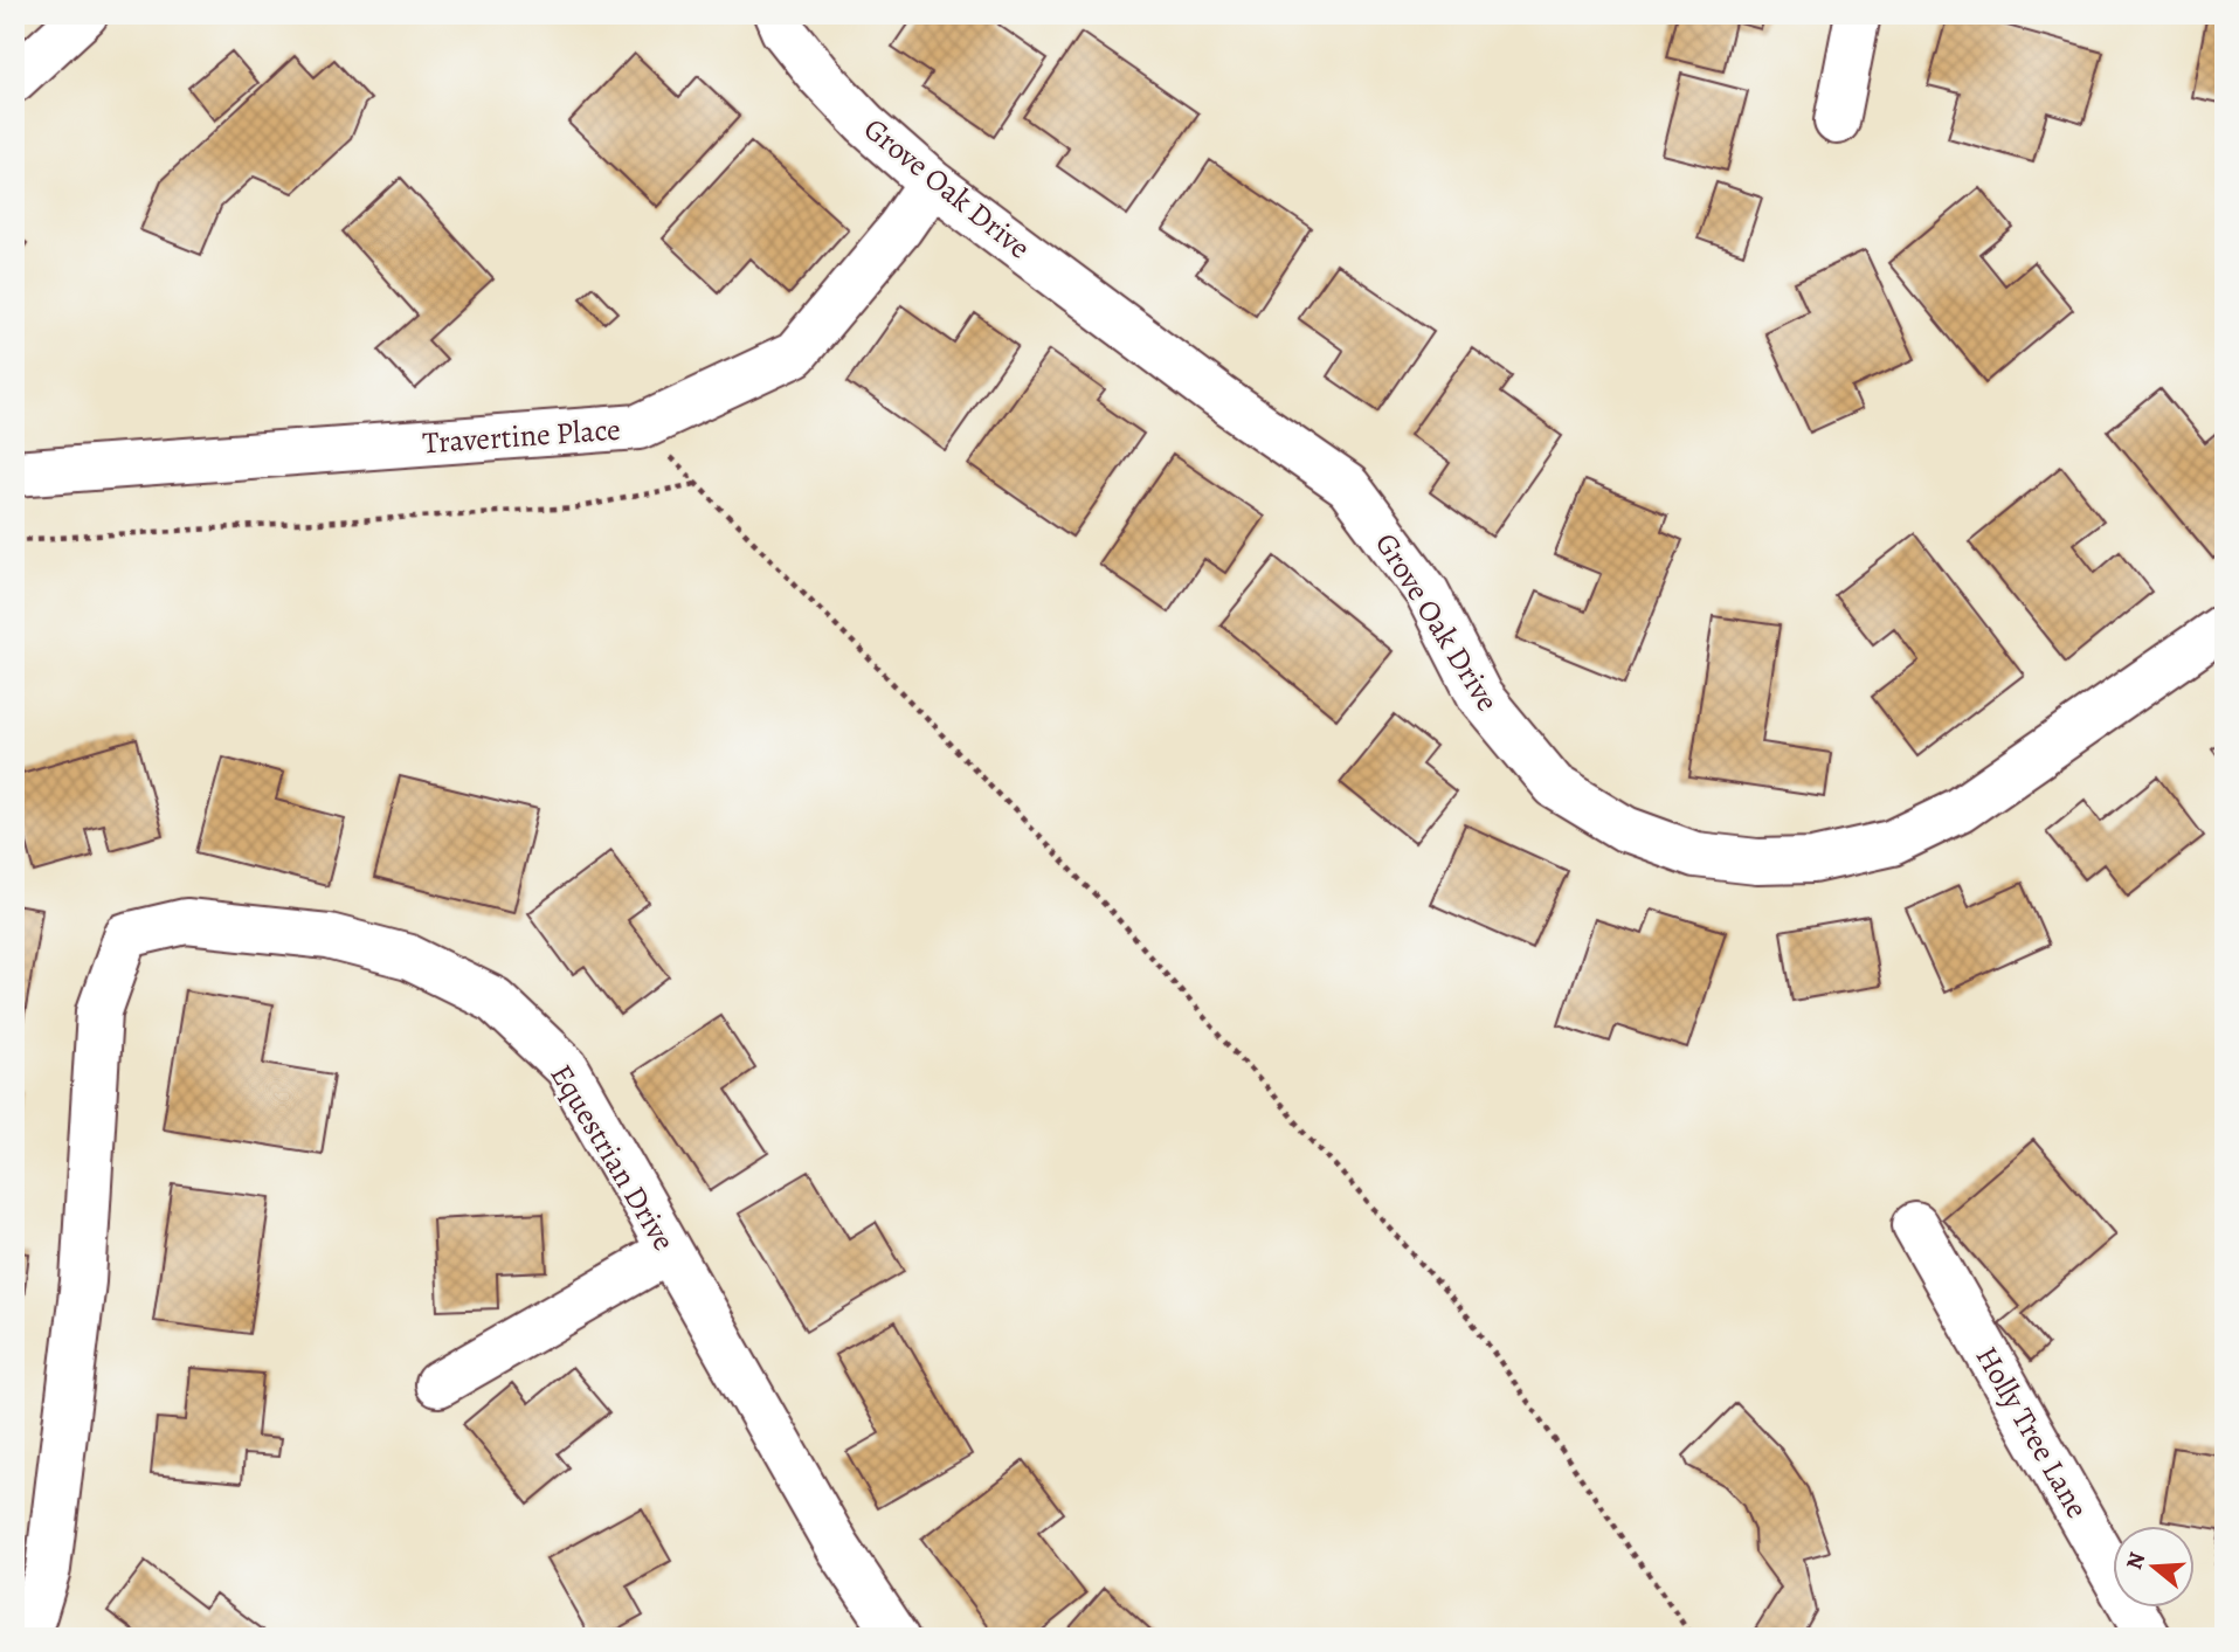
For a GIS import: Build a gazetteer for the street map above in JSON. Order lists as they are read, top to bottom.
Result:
{
  "streets": {
    "street": [
      "Grove Oak Drive",
      "Travertine Place",
      "Equestrian Drive",
      "Holly Tree Lane"
    ]
  },
  "crossings": [
    ["Grove Oak Drive", "Travertine Place"]
  ],
  "north": "left"
}
